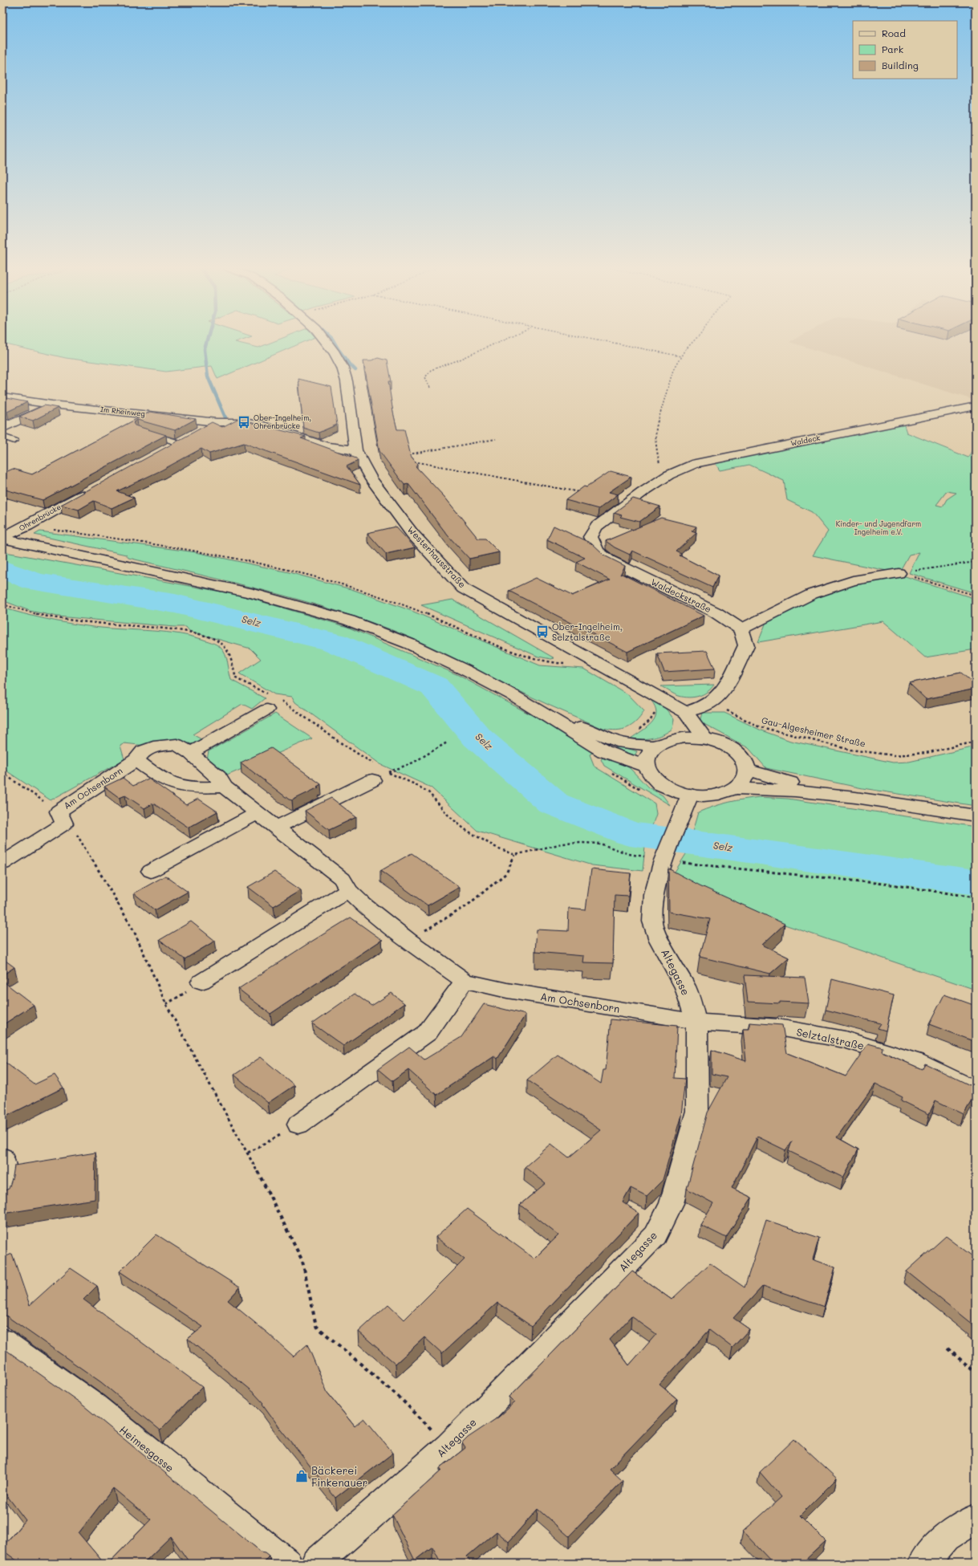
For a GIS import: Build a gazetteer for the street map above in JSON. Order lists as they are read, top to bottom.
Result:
{
  "streets": {
    "street": [
      "Im Rheinweg",
      "Waldeck",
      "Ohrenbrücke",
      "Westerhausstraße",
      "Waldeckstraße",
      "Am Ochsenborn",
      "Altegasse",
      "Selztalstraße",
      "Heimesgasse"
    ],
    "path": ["Gau-Algesheimer Straße"]
  },
  "crossings": [
    ["Im Rheinweg", "Westerhausstraße"],
    ["Waldeck", "Waldeckstraße"],
    ["Westerhausstraße", "Altegasse"],
    ["Am Ochsenborn", "Altegasse"],
    ["Am Ochsenborn", "Selztalstraße"],
    ["Altegasse", "Selztalstraße"]
  ],
  "water": ["Selz"],
  "parks": ["Kinder- und Jugendfarm Ingelheim e.V."],
  "places": {
    "bus stop": ["Ober-Ingelheim, Ohrenbrücke", "Ober-Ingelheim, Selztalstraße"],
    "shop": ["Bäckerei Finkenauer"]
  },
  "legend": ["Road", "Park", "Building"]
}
